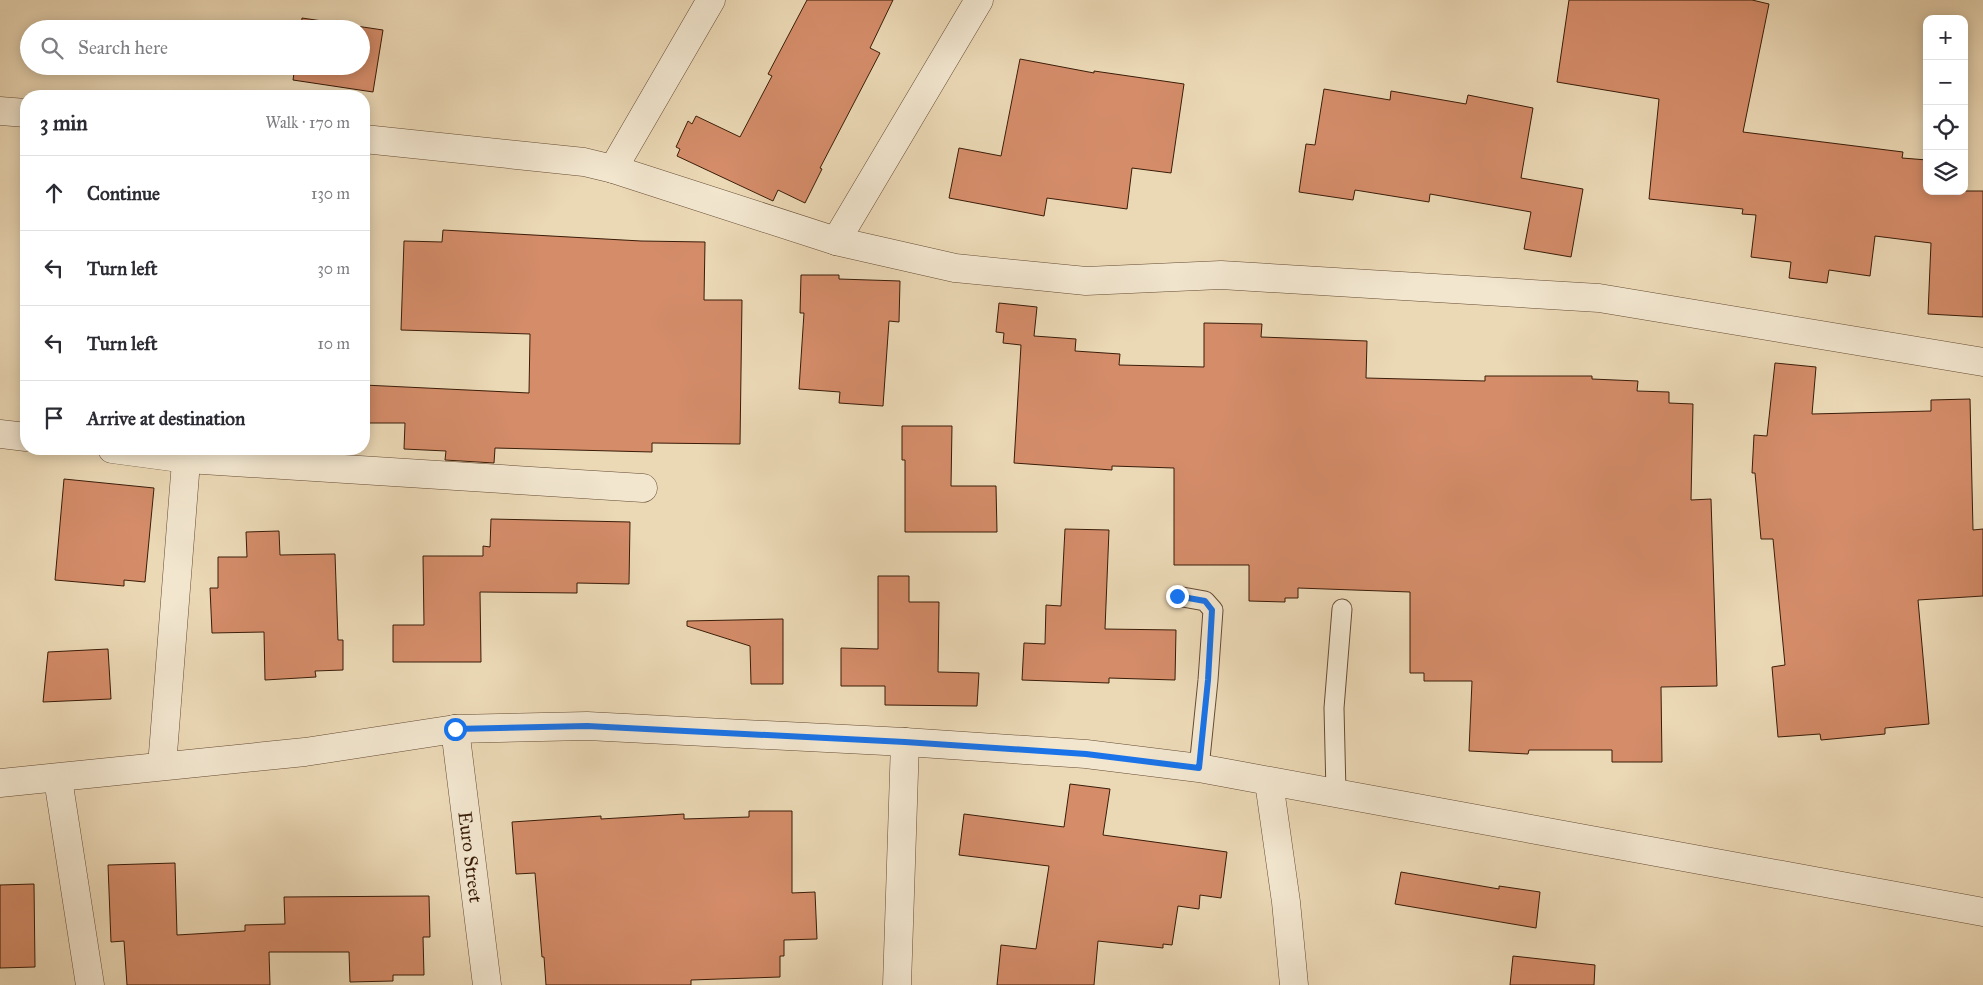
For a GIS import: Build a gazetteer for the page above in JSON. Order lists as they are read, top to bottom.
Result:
{
  "streets": {
    "street": ["Euro Street"]
  },
  "page": {
    "map_buttons": ["+", "−"],
    "search": "Search here",
    "heading": ["3 min", "Walk · 170 m"],
    "list": [
      ["Continue", "130 m"],
      ["Turn left", "30 m"],
      ["Turn left", "10 m"],
      "Arrive at destination"
    ]
  }
}
